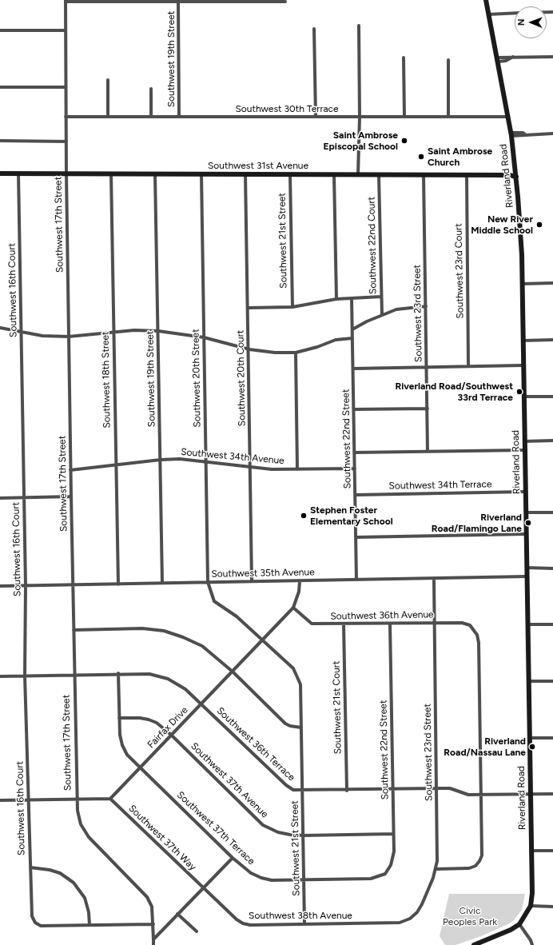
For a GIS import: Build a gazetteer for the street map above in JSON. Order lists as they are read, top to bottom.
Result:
{
  "streets": {
    "street": [
      "Southwest 19th Street",
      "Southwest 30th Terrace",
      "Southwest 31st Avenue",
      "Riverland Road",
      "Southwest 17th Street",
      "Southwest 21st Street",
      "Southwest 22nd Court",
      "Southwest 23rd Court",
      "Southwest 16th Court",
      "Southwest 23rd Street",
      "Southwest 20th Street",
      "Southwest 20th Court",
      "Southwest 18th Street",
      "Southwest 22nd Street",
      "Southwest 34th Avenue",
      "Southwest 34th Terrace",
      "Southwest 35th Avenue",
      "Southwest 36th Avenue",
      "Southwest 21st Court",
      "Fairfax Drive",
      "Southwest 36th Terrace",
      "Southwest 37th Avenue",
      "Southwest 37th Terrace",
      "Southwest 37th Way",
      "Southwest 38th Avenue"
    ]
  },
  "crossings": [
    ["Southwest 19th Street", "Southwest 30th Terrace"],
    ["Southwest 19th Street", "Southwest 31st Avenue"],
    ["Southwest 19th Street", "Southwest 34th Avenue"],
    ["Southwest 19th Street", "Southwest 35th Avenue"],
    ["Southwest 30th Terrace", "Riverland Road"],
    ["Southwest 30th Terrace", "Southwest 17th Street"],
    ["Southwest 31st Avenue", "Riverland Road"],
    ["Southwest 31st Avenue", "Southwest 17th Street"],
    ["Southwest 31st Avenue", "Southwest 21st Street"],
    ["Southwest 31st Avenue", "Southwest 22nd Court"],
    ["Southwest 31st Avenue", "Southwest 23rd Court"],
    ["Southwest 31st Avenue", "Southwest 16th Court"],
    ["Southwest 31st Avenue", "Southwest 23rd Street"],
    ["Southwest 31st Avenue", "Southwest 20th Street"],
    ["Southwest 31st Avenue", "Southwest 20th Court"],
    ["Southwest 31st Avenue", "Southwest 18th Street"],
    ["Riverland Road", "Southwest 34th Terrace"],
    ["Riverland Road", "Southwest 35th Avenue"],
    ["Riverland Road", "Southwest 36th Terrace"],
    ["Southwest 17th Street", "Southwest 34th Avenue"],
    ["Southwest 17th Street", "Southwest 35th Avenue"],
    ["Southwest 17th Street", "Southwest 36th Terrace"],
    ["Southwest 21st Street", "Southwest 20th Street"],
    ["Southwest 21st Street", "Southwest 35th Avenue"],
    ["Southwest 21st Street", "Fairfax Drive"],
    ["Southwest 21st Street", "Southwest 36th Terrace"],
    ["Southwest 21st Street", "Southwest 37th Avenue"],
    ["Southwest 21st Street", "Southwest 37th Terrace"],
    ["Southwest 21st Street", "Southwest 38th Avenue"],
    ["Southwest 16th Court", "Southwest 35th Avenue"],
    ["Southwest 16th Court", "Southwest 36th Terrace"],
    ["Southwest 23rd Street", "Southwest 35th Avenue"],
    ["Southwest 23rd Street", "Southwest 36th Avenue"],
    ["Southwest 23rd Street", "Southwest 36th Terrace"],
    ["Southwest 23rd Street", "Southwest 38th Avenue"],
    ["Southwest 20th Street", "Southwest 34th Avenue"],
    ["Southwest 20th Street", "Southwest 35th Avenue"],
    ["Southwest 20th Court", "Southwest 34th Avenue"],
    ["Southwest 20th Court", "Southwest 35th Avenue"],
    ["Southwest 18th Street", "Southwest 34th Avenue"],
    ["Southwest 18th Street", "Southwest 35th Avenue"],
    ["Southwest 22nd Street", "Southwest 34th Avenue"],
    ["Southwest 22nd Street", "Southwest 34th Terrace"],
    ["Southwest 22nd Street", "Southwest 35th Avenue"],
    ["Southwest 22nd Street", "Southwest 36th Avenue"],
    ["Southwest 22nd Street", "Southwest 36th Terrace"],
    ["Southwest 22nd Street", "Southwest 37th Avenue"],
    ["Southwest 22nd Street", "Southwest 37th Terrace"],
    ["Southwest 35th Avenue", "Fairfax Drive"],
    ["Southwest 36th Avenue", "Southwest 21st Court"],
    ["Southwest 36th Avenue", "Fairfax Drive"],
    ["Southwest 36th Avenue", "Southwest 36th Terrace"],
    ["Southwest 21st Court", "Southwest 36th Terrace"],
    ["Fairfax Drive", "Southwest 36th Terrace"],
    ["Fairfax Drive", "Southwest 37th Avenue"],
    ["Fairfax Drive", "Southwest 37th Terrace"],
    ["Fairfax Drive", "Southwest 37th Way"],
    ["Southwest 37th Way", "Southwest 38th Avenue"]
  ],
  "parks": ["Civic Peoples Park"],
  "places": [
    "Saint Ambrose Episcopal School",
    "Saint Ambrose Church",
    "New River Middle School",
    "Riverland Road/Southwest 33rd Terrace",
    "Stephen Foster Elementary School",
    "Riverland Road/Flamingo Lane",
    "Riverland Road/Nassau Lane"
  ],
  "north": "left"
}
